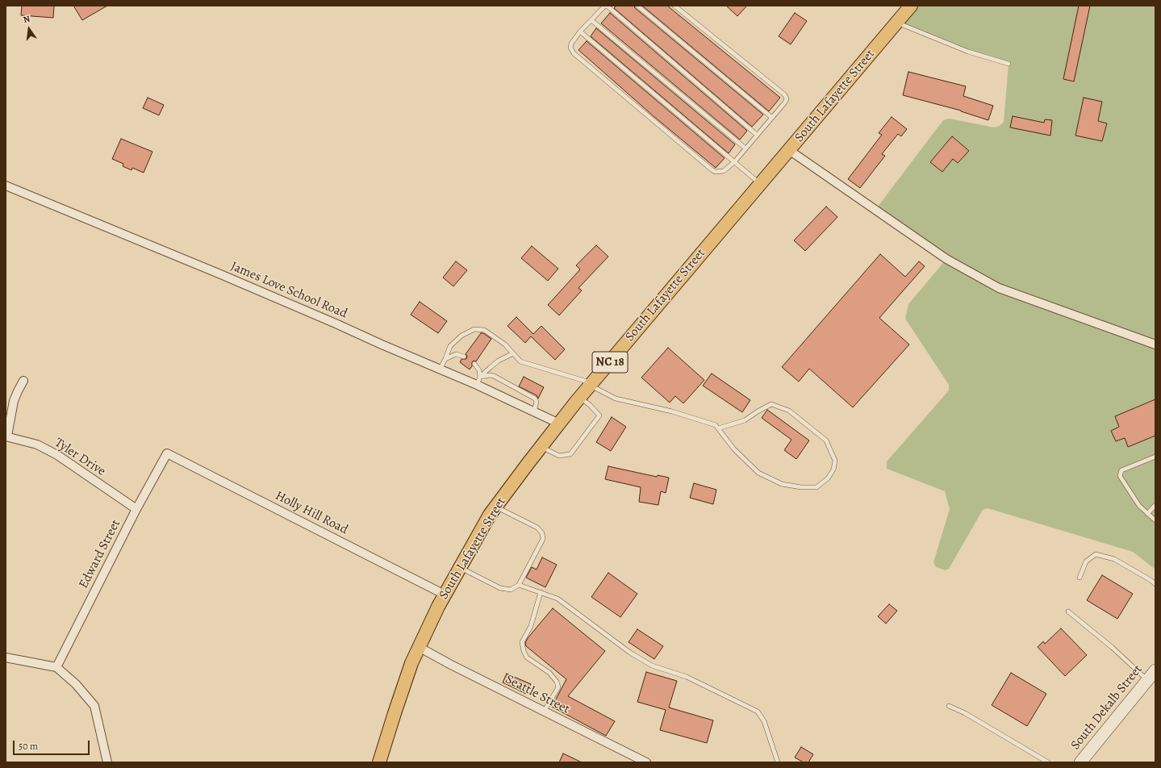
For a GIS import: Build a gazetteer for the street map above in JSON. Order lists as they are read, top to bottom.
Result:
{
  "streets": {
    "main road": ["South Lafayette Street", "NC 18", "South Dekalb Street"],
    "street": [
      "James Love School Road",
      "Tyler Drive",
      "Holly Hill Road",
      "Edward Street",
      "Seattle Street"
    ]
  },
  "crossings": [
    ["South Lafayette Street", "James Love School Road"],
    ["South Lafayette Street", "Holly Hill Road"],
    ["South Lafayette Street", "Seattle Street"],
    ["Tyler Drive", "Edward Street"],
    ["Holly Hill Road", "Edward Street"]
  ],
  "scale_bar": "50 m",
  "north": "top"
}
